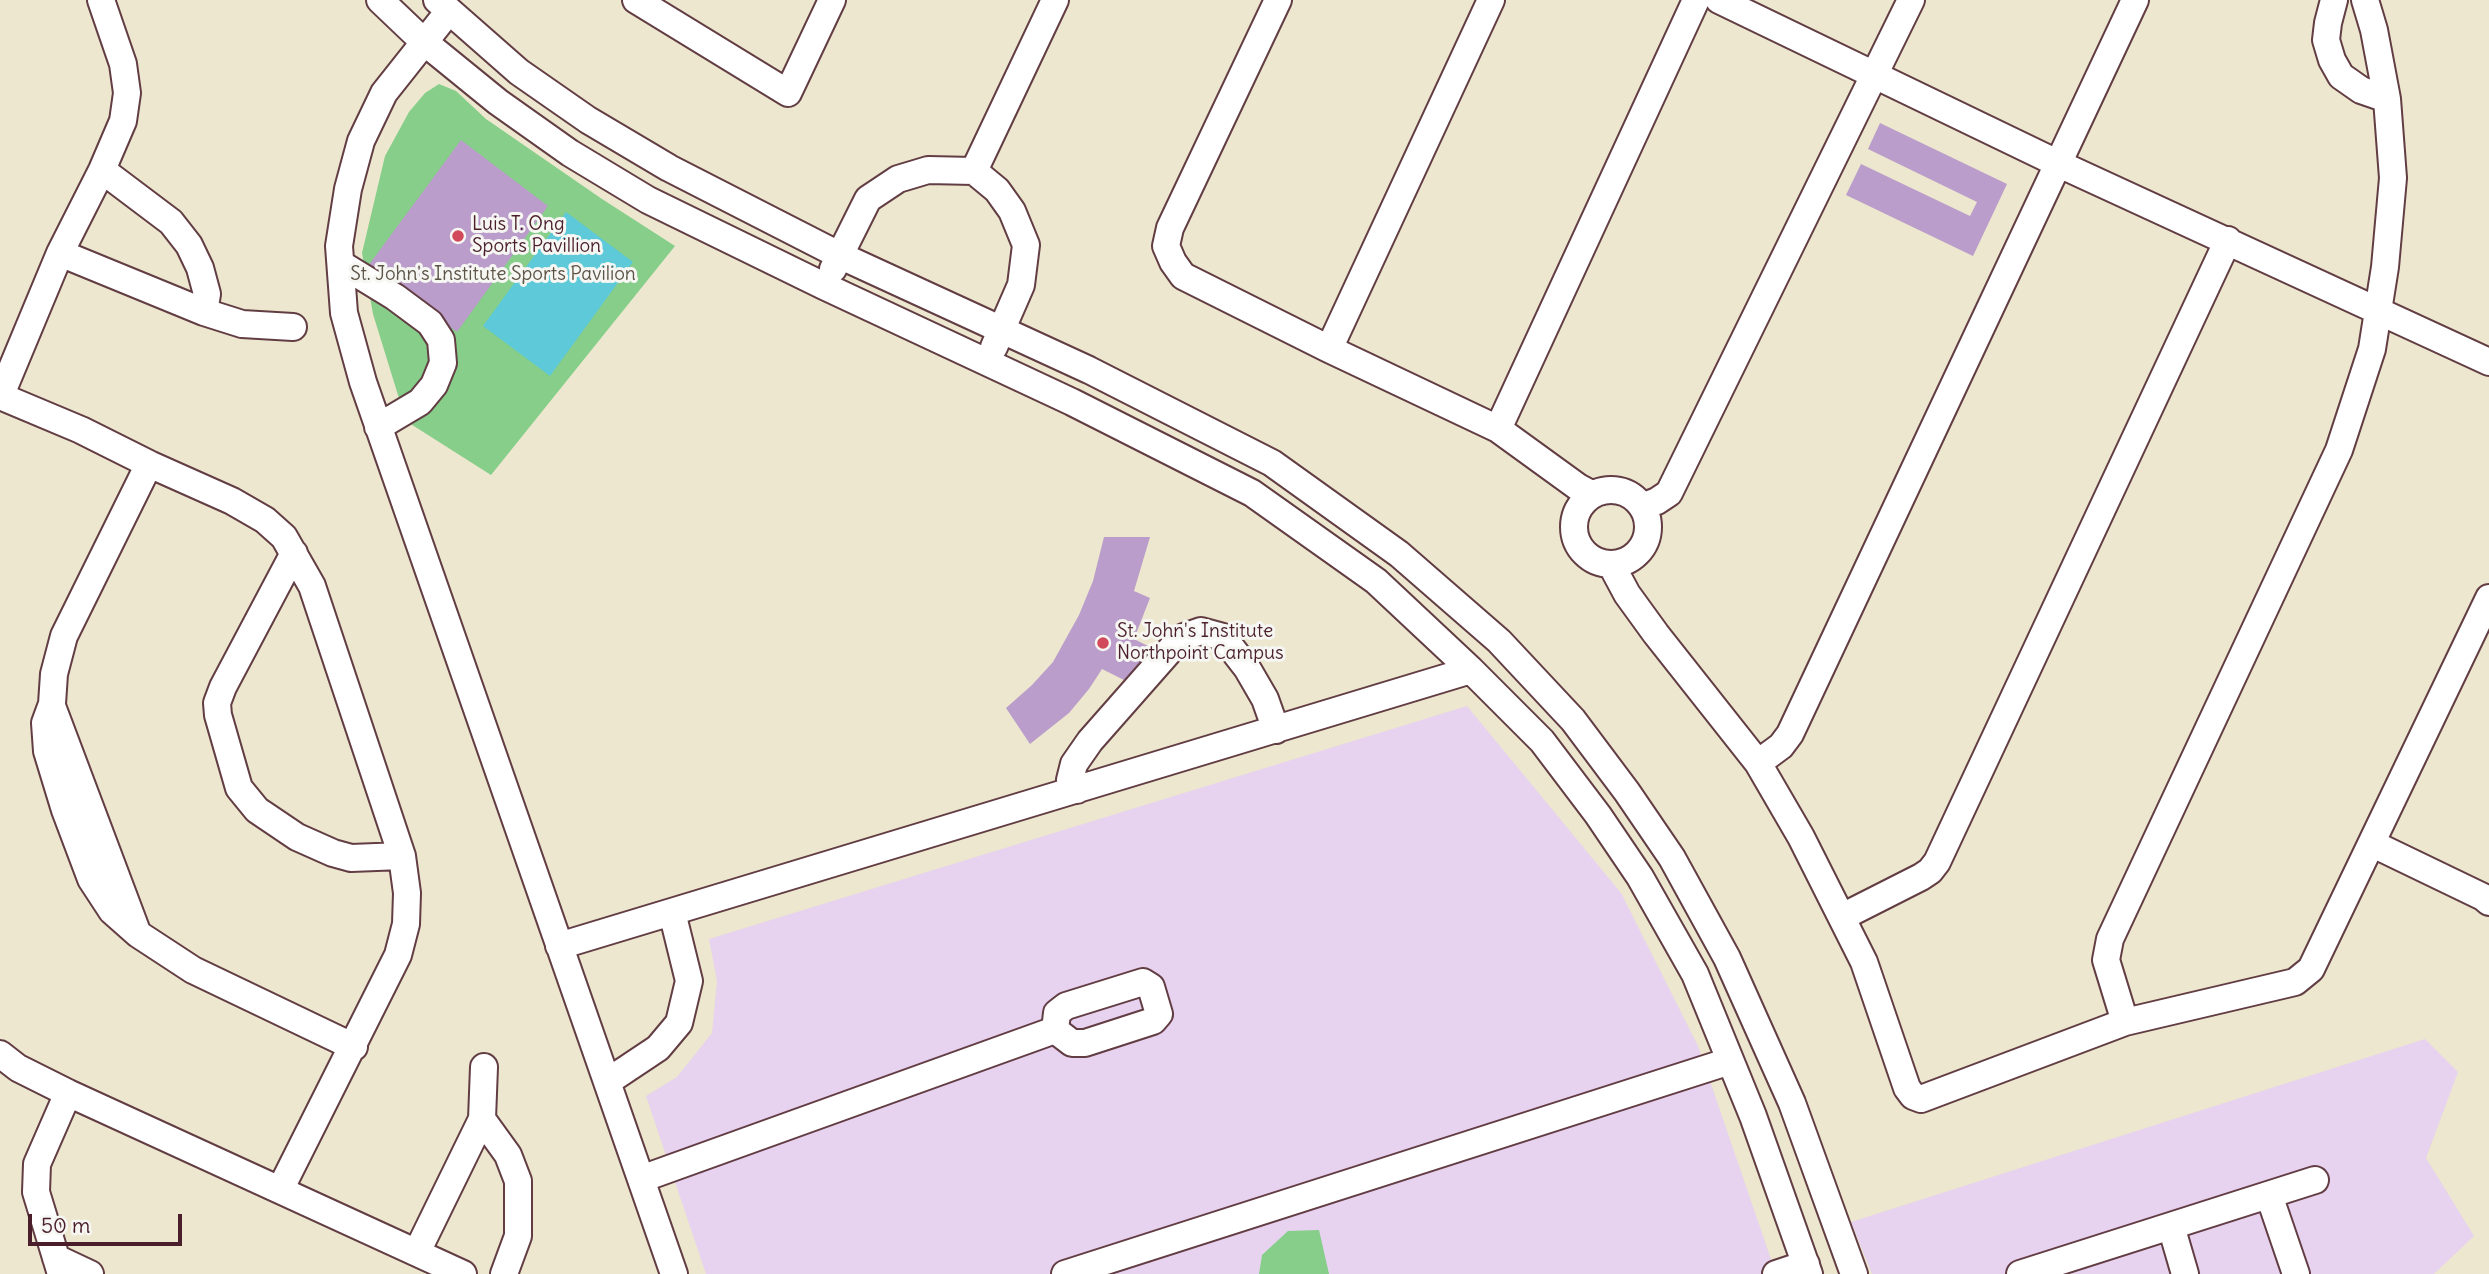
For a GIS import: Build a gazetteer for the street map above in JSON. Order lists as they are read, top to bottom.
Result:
{
  "parks": ["St. John's Institute Sports Pavilion"],
  "places": ["Luis T. Ong Sports Pavillion", "St. John's Institute Northpoint Campus"],
  "scale_bar": "50 m"
}
